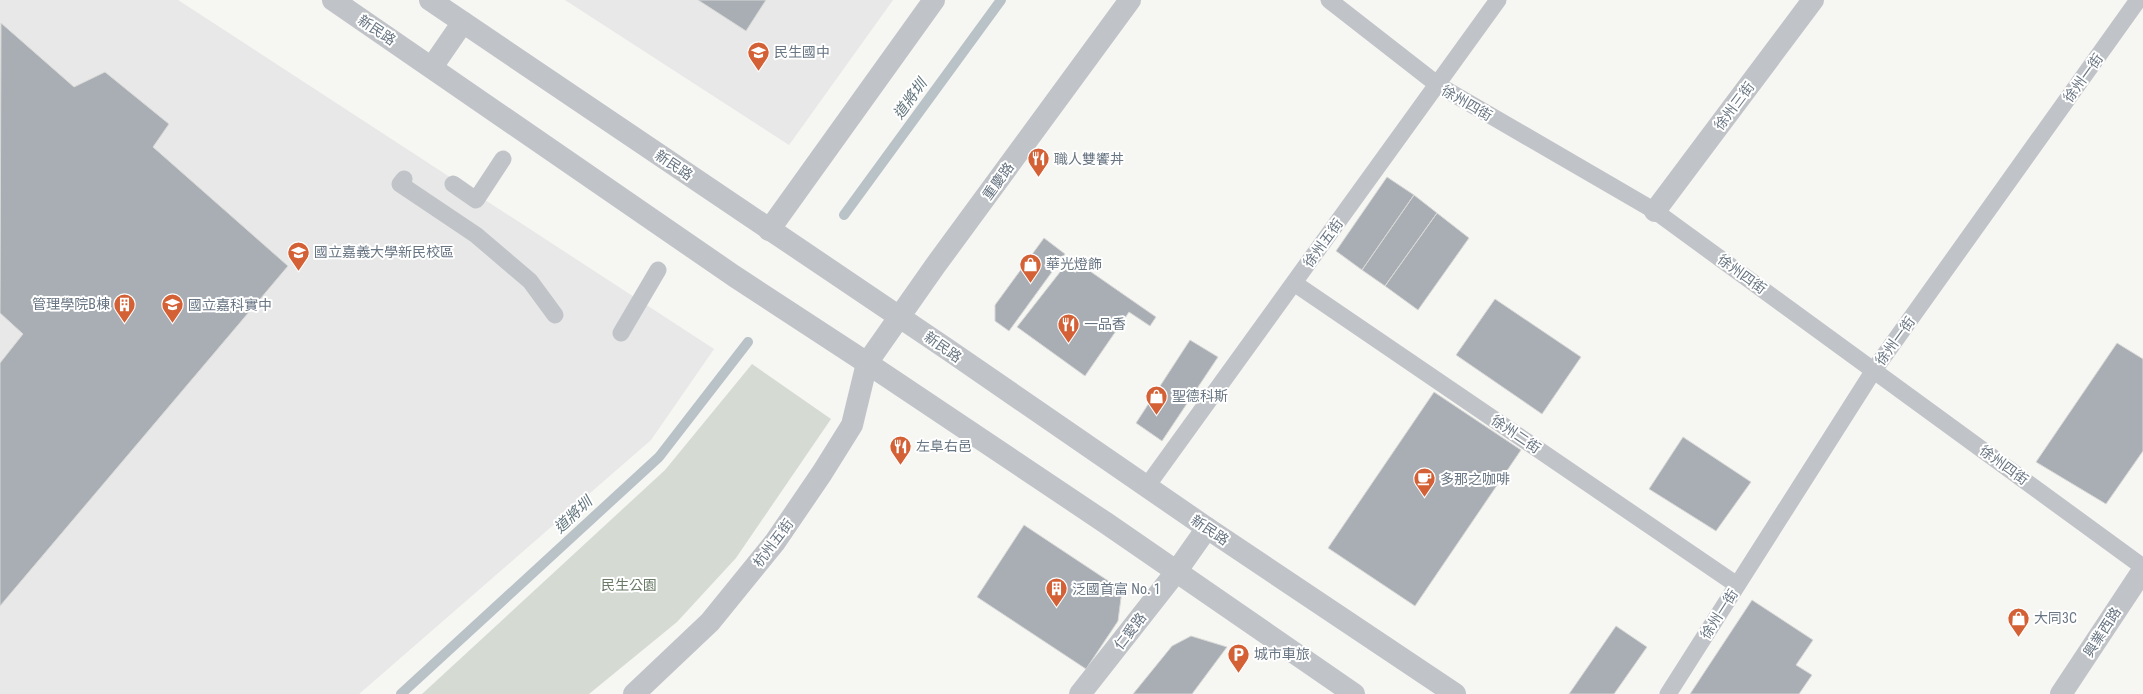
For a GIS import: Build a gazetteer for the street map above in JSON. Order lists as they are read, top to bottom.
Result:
{
  "streets": {
    "street": [
      "新民路",
      "徐州三街",
      "重慶路",
      "杭州五街",
      "仁愛路",
      "興業西路"
    ],
    "lane": [
      "徐州一街",
      "徐州四街",
      "徐州五街",
      "徐州二街"
    ]
  },
  "crossings": [
    ["新民路", "重慶路"],
    ["新民路", "徐州五街"],
    ["新民路", "杭州五街"],
    ["新民路", "仁愛路"],
    ["徐州一街", "徐州四街"],
    ["徐州一街", "徐州二街"],
    ["徐州四街", "徐州三街"],
    ["徐州四街", "徐州五街"],
    ["徐州四街", "興業西路"],
    ["重慶路", "杭州五街"],
    ["徐州五街", "徐州二街"]
  ],
  "water": ["道將圳"],
  "parks": ["民生公園"],
  "places": {
    "school or university": ["民生國中", "國立嘉義大學新民校區", "國立嘉科實中"],
    "restaurant": ["職人雙饗丼", "一品香", "左阜右邑"],
    "shop": ["華光燈飾", "聖德科斯", "大同3C"],
    "building": ["管理學院B棟", "泛國首富 No. 1"],
    "cafe": ["多那之咖啡"],
    "parking": ["城市車旅"]
  }
}
